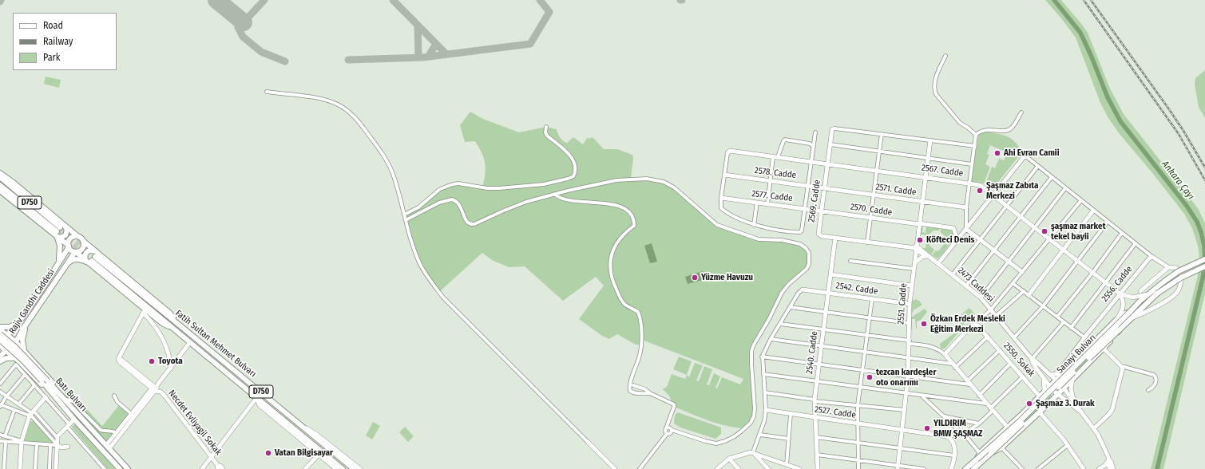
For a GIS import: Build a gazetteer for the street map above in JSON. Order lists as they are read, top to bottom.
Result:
{
  "streets": {
    "main road": [
      "D750",
      "Rajiv Gandhi Caddesi",
      "Fatih Sultan Mehmet Bulvarı",
      "Sanayi Bulvarı",
      "Batı Bulvarı"
    ],
    "street": [
      "2567. Cadde",
      "2578. Cadde",
      "2571. Cadde",
      "2577. Cadde",
      "2569. Cadde",
      "2570. Cadde",
      "2556. Cadde",
      "2473 Caddesi",
      "2542. Cadde",
      "2551. Cadde",
      "2540. Cadde",
      "2550. Sokak",
      "2527. Cadde",
      "Necdet Evliyagil Sokak"
    ]
  },
  "crossings": [
    ["2567. Cadde", "2569. Cadde"],
    ["2567. Cadde", "2556. Cadde"],
    ["2567. Cadde", "2551. Cadde"],
    ["2578. Cadde", "2571. Cadde"],
    ["2578. Cadde", "2569. Cadde"],
    ["2571. Cadde", "2569. Cadde"],
    ["2571. Cadde", "2551. Cadde"],
    ["2577. Cadde", "2569. Cadde"],
    ["2577. Cadde", "2570. Cadde"],
    ["2569. Cadde", "2570. Cadde"],
    ["2569. Cadde", "2473 Caddesi"],
    ["2569. Cadde", "2551. Cadde"],
    ["2569. Cadde", "2540. Cadde"],
    ["2570. Cadde", "2551. Cadde"],
    ["2473 Caddesi", "2551. Cadde"],
    ["2542. Cadde", "2551. Cadde"],
    ["2542. Cadde", "2540. Cadde"],
    ["Rajiv Gandhi Caddesi", "Batı Bulvarı"],
    ["2551. Cadde", "2527. Cadde"],
    ["2540. Cadde", "2527. Cadde"]
  ],
  "water": ["Ankara Çayı"],
  "places": [
    "Ahi Evran Camii",
    "Şaşmaz Zabıta Merkezi",
    "şaşmaz market tekel bayii",
    "Köfteci Denis",
    "Yüzme Havuzu",
    "Özkan Erdek Mesleki Eğitim Merkezi",
    "Toyota",
    "tezcan kardeşler oto onarımı",
    "Şaşmaz 3. Durak",
    "YILDIRIM BMW ŞAŞMAZ",
    "Vatan Bilgisayar"
  ],
  "legend": ["Road", "Railway", "Park"]
}
